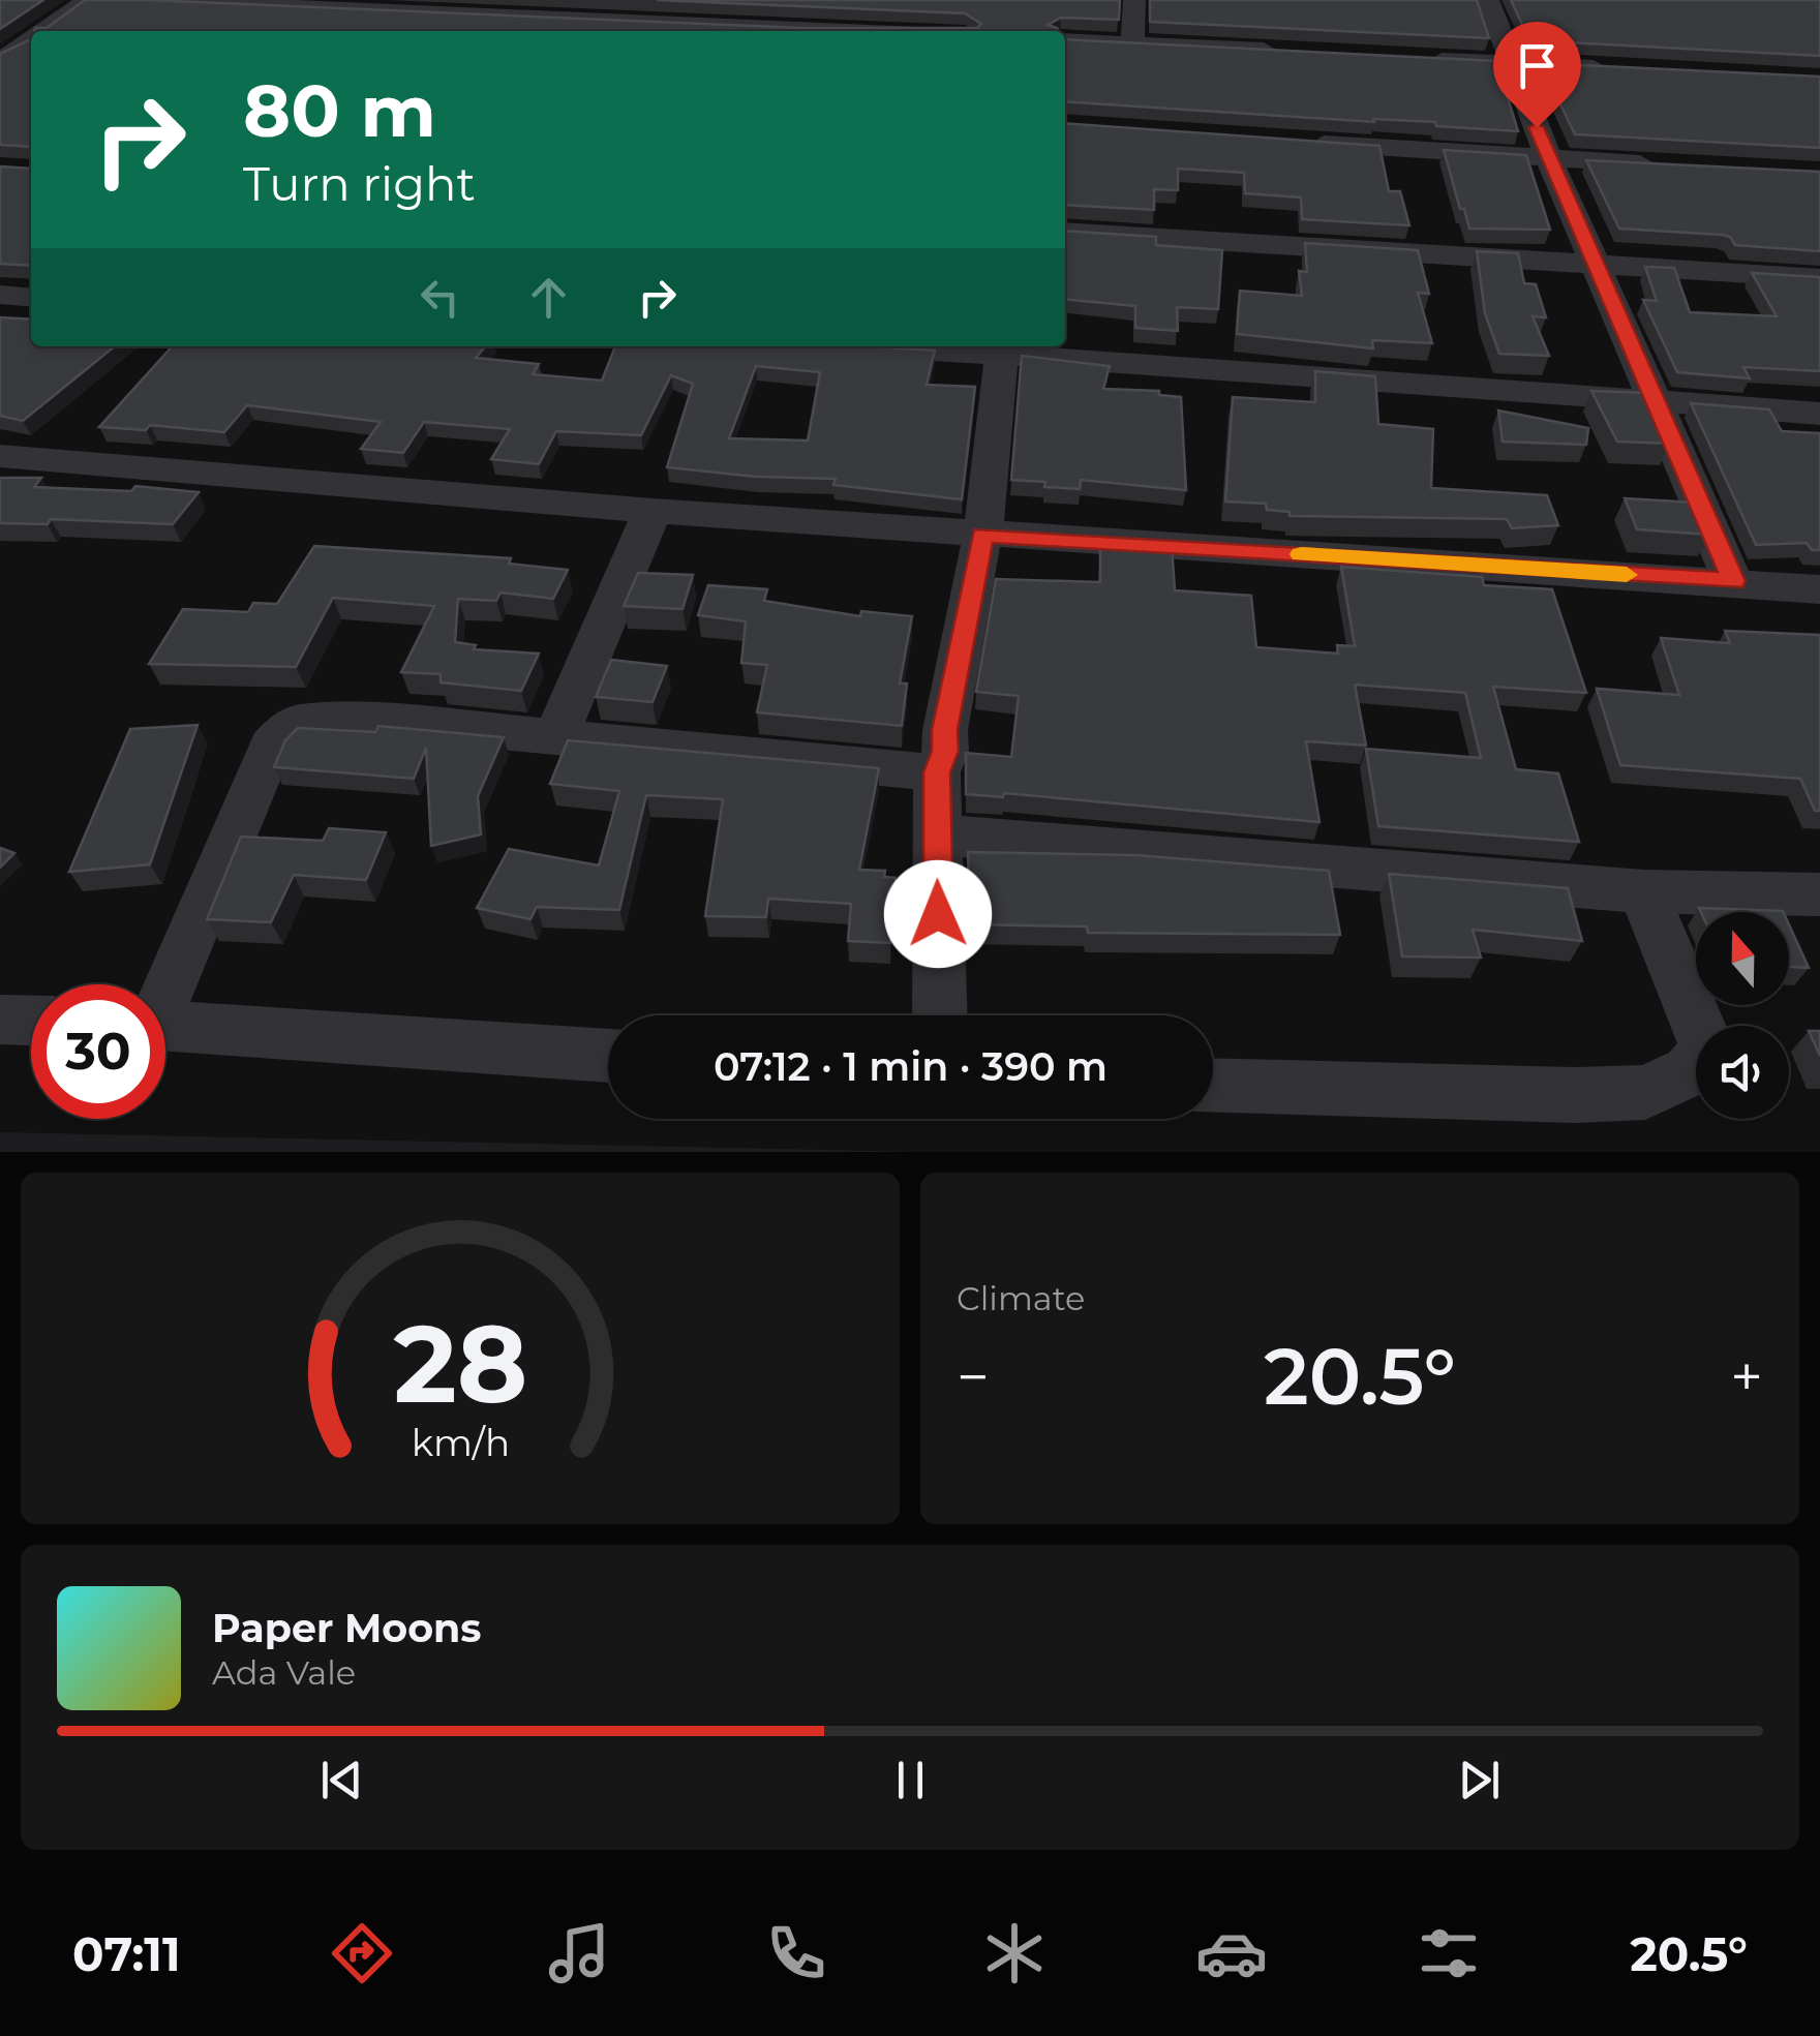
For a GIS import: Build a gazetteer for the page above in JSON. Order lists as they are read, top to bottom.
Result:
{
  "north": "top",
  "page": {
    "turn": ["80 m", "Turn right"],
    "limit": "30",
    "trip": "07:12 · 1 min · 390 m",
    "tile": "Climate",
    "heat": ["−", "20.5°", "+"],
    "song": ["Paper Moons", "Ada Vale"],
    "tabs": ["07:11", "20.5°"],
    "gauge": ["28", "km/h"]
  }
}
